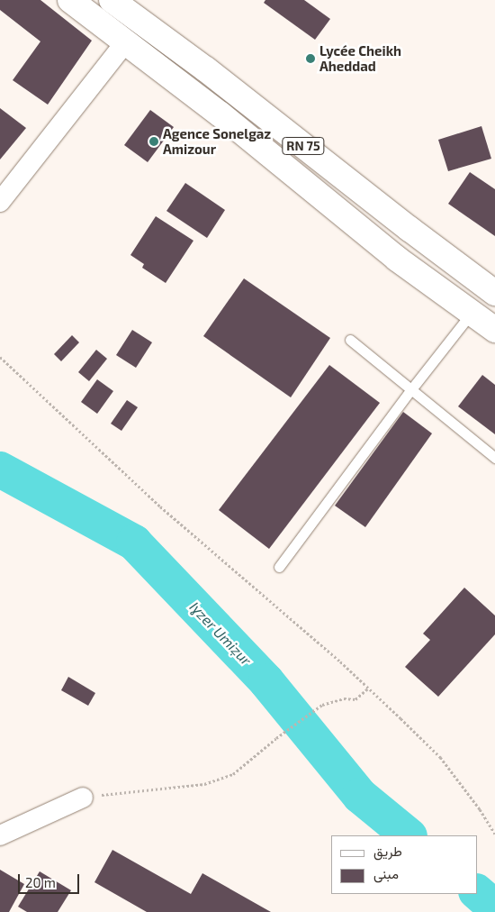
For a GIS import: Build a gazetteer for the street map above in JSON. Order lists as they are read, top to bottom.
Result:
{
  "streets": {
    "main road": ["RN 75"]
  },
  "water": ["Iɣzer Umiẓur"],
  "places": ["Lycée Cheikh Aheddad", "Agence Sonelgaz Amizour"],
  "legend": ["طريق", "مبنى"],
  "scale_bar": "20 m"
}
